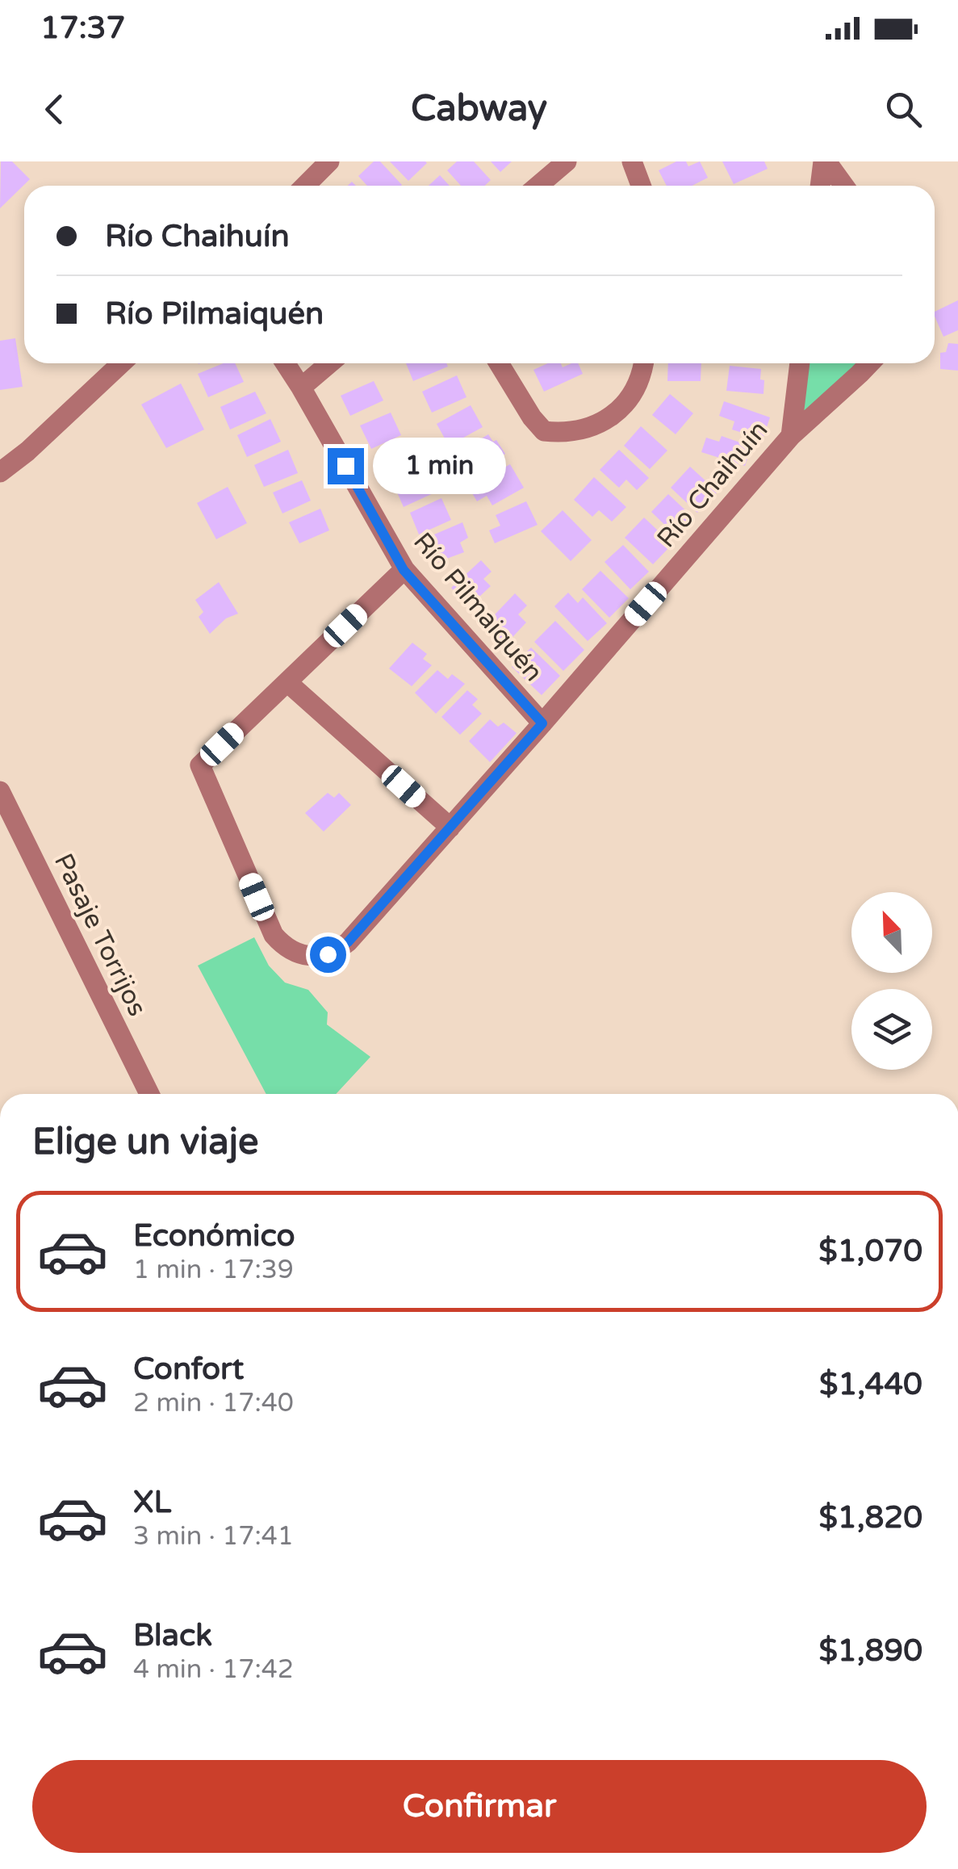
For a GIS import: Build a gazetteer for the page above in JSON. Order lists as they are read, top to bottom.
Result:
{
  "streets": {
    "street": ["Río Chaihuín", "Río Pilmaiquén", "Pasaje Torrijos"]
  },
  "crossings": [
    ["Río Chaihuín", "Río Pilmaiquén"]
  ],
  "north": "top left",
  "page": {
    "status": "17:37",
    "header": "Cabway",
    "banner": ["Río Chaihuín", "Río Pilmaiquén"],
    "bubble": "1 min",
    "heading": "Elige un viaje",
    "list": [
      {
        "name": "Económico",
        "note": "1 min · 17:39",
        "value": "$1,070"
      },
      {
        "name": "Confort",
        "note": "2 min · 17:40",
        "value": "$1,440"
      },
      {
        "name": "XL",
        "note": "3 min · 17:41",
        "value": "$1,820"
      },
      {
        "name": "Black",
        "note": "4 min · 17:42",
        "value": "$1,890"
      }
    ],
    "buttons": "Confirmar"
  }
}
